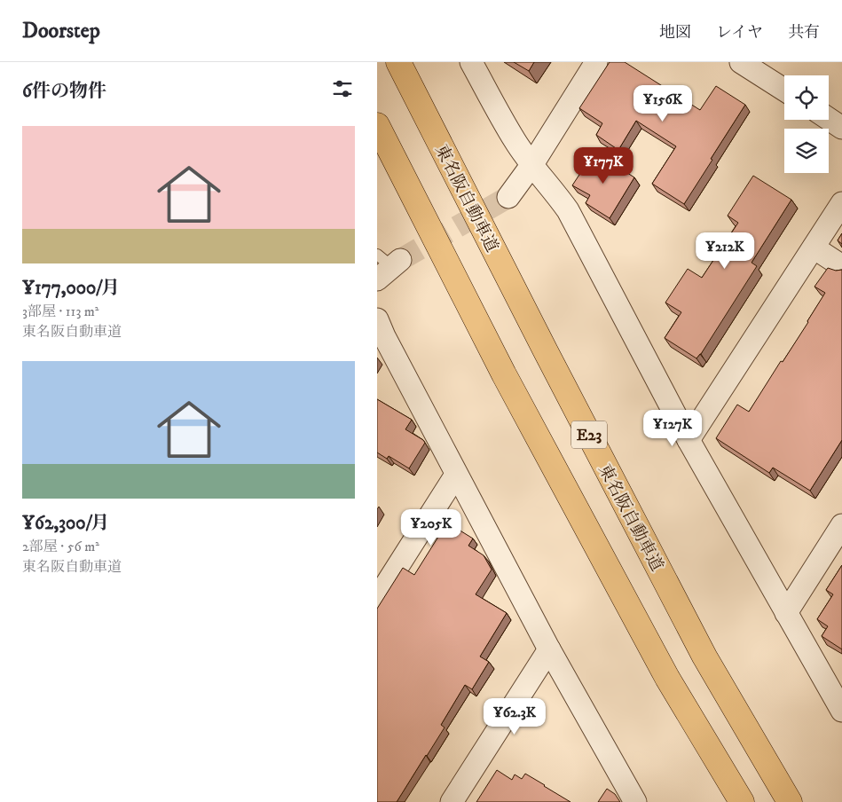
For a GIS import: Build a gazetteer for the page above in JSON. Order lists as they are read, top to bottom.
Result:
{
  "streets": {
    "highway": ["東名阪自動車道", "E23"]
  },
  "page": {
    "header": "Doorstep",
    "nav": ["地図", "レイヤ", "共有"],
    "heading": "6件の物件",
    "price": [
      "¥156K",
      "¥177K",
      "¥212K",
      "¥127K",
      "¥205K",
      "¥62.3K"
    ],
    "list": [
      {
        "name": "¥177,000/月",
        "note": "3部屋 · 113 m² · 東名阪自動車道"
      },
      {
        "name": "¥62,300/月",
        "note": "2部屋 · 56 m² · 東名阪自動車道"
      }
    ]
  }
}
